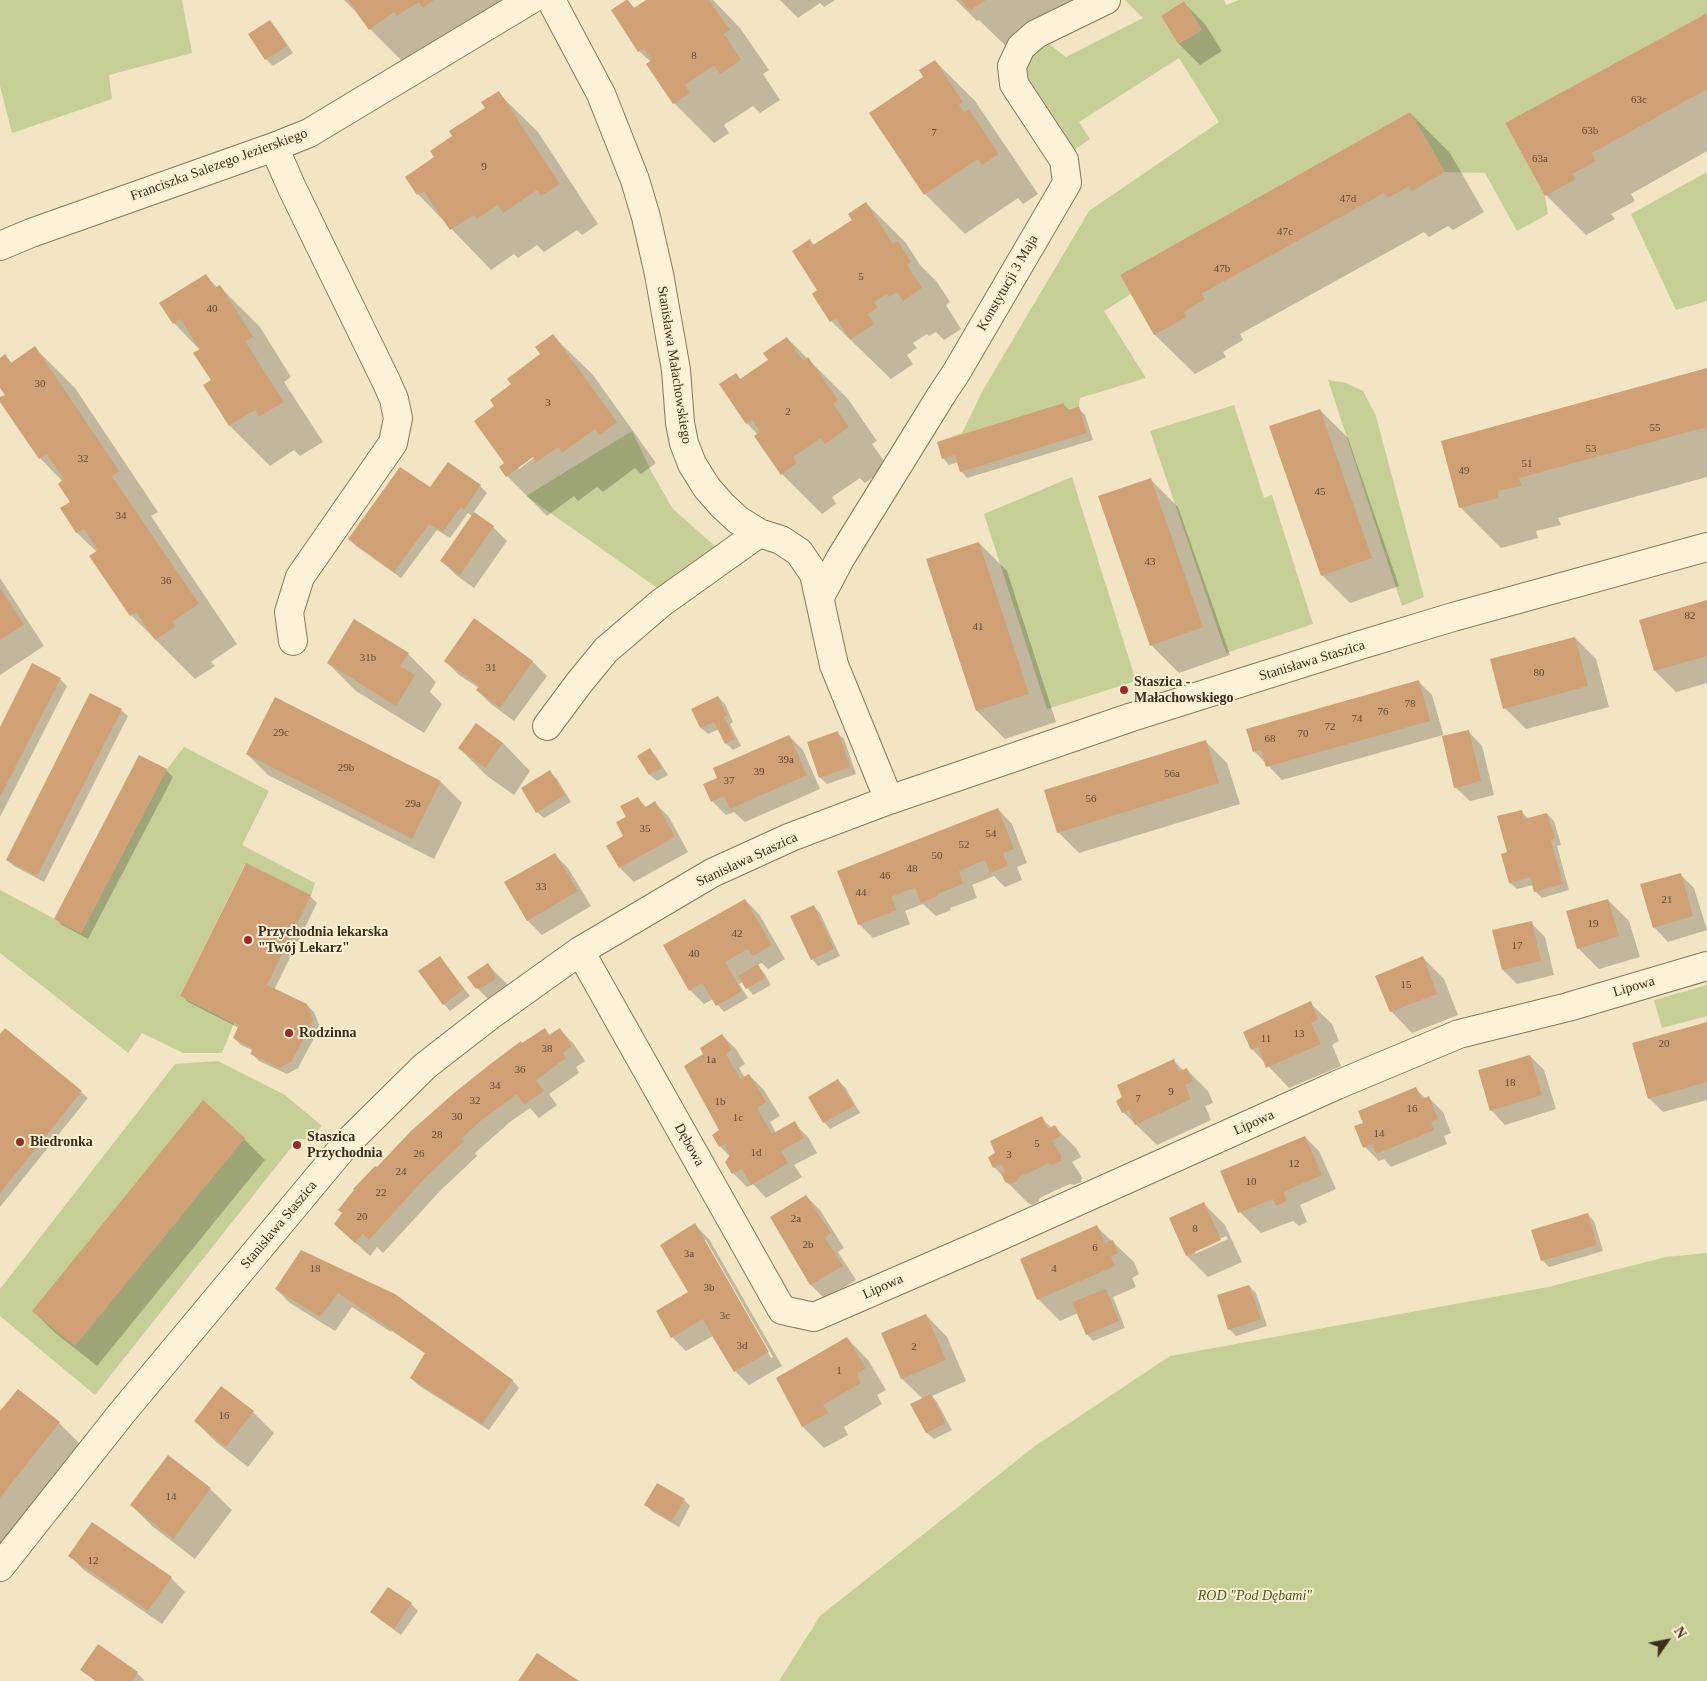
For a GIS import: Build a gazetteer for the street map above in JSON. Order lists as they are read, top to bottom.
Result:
{
  "streets": {
    "street": [
      "Franciszka Salezego Jezierskiego",
      "Konstytucji 3 Maja",
      "Stanisława Małachowskiego",
      "Stanisława Staszica",
      "Lipowa",
      "Dębowa"
    ]
  },
  "crossings": [
    ["Konstytucji 3 Maja", "Stanisława Małachowskiego"],
    ["Stanisława Małachowskiego", "Stanisława Staszica"],
    ["Stanisława Staszica", "Dębowa"],
    ["Lipowa", "Dębowa"]
  ],
  "parks": ["ROD \"Pod Dębami\""],
  "places": [
    "Staszica - Małachowskiego",
    "Przychodnia lekarska \"Twój Lekarz\"",
    "Rodzinna",
    "Biedronka",
    "Staszica Przychodnia"
  ],
  "house_numbers": [
    "8",
    "63c",
    "63b",
    "7",
    "63a",
    "9",
    "47d",
    "47c",
    "47b",
    "5",
    "40",
    "30",
    "3",
    "2",
    "55",
    "53",
    "32",
    "51",
    "49",
    "45",
    "34",
    "43",
    "36",
    "82",
    "41",
    "31b",
    "31",
    "80",
    "78",
    "76",
    "74",
    "72",
    "29c",
    "70",
    "68",
    "39a",
    "29b",
    "39",
    "56a",
    "37",
    "56",
    "29a",
    "35",
    "54",
    "52",
    "50",
    "48",
    "46",
    "33",
    "44",
    "21",
    "19",
    "42",
    "17",
    "40",
    "15",
    "13",
    "11",
    "20",
    "38",
    "1a",
    "36",
    "18",
    "34",
    "9",
    "7",
    "32",
    "1b",
    "16",
    "30",
    "1c",
    "14",
    "28",
    "5",
    "1d",
    "26",
    "3",
    "12",
    "24",
    "10",
    "22",
    "20",
    "2a",
    "8",
    "2b",
    "6",
    "3a",
    "18",
    "4",
    "3b",
    "3c",
    "3d",
    "2",
    "1",
    "16",
    "14",
    "12"
  ],
  "north": "top right"
}
